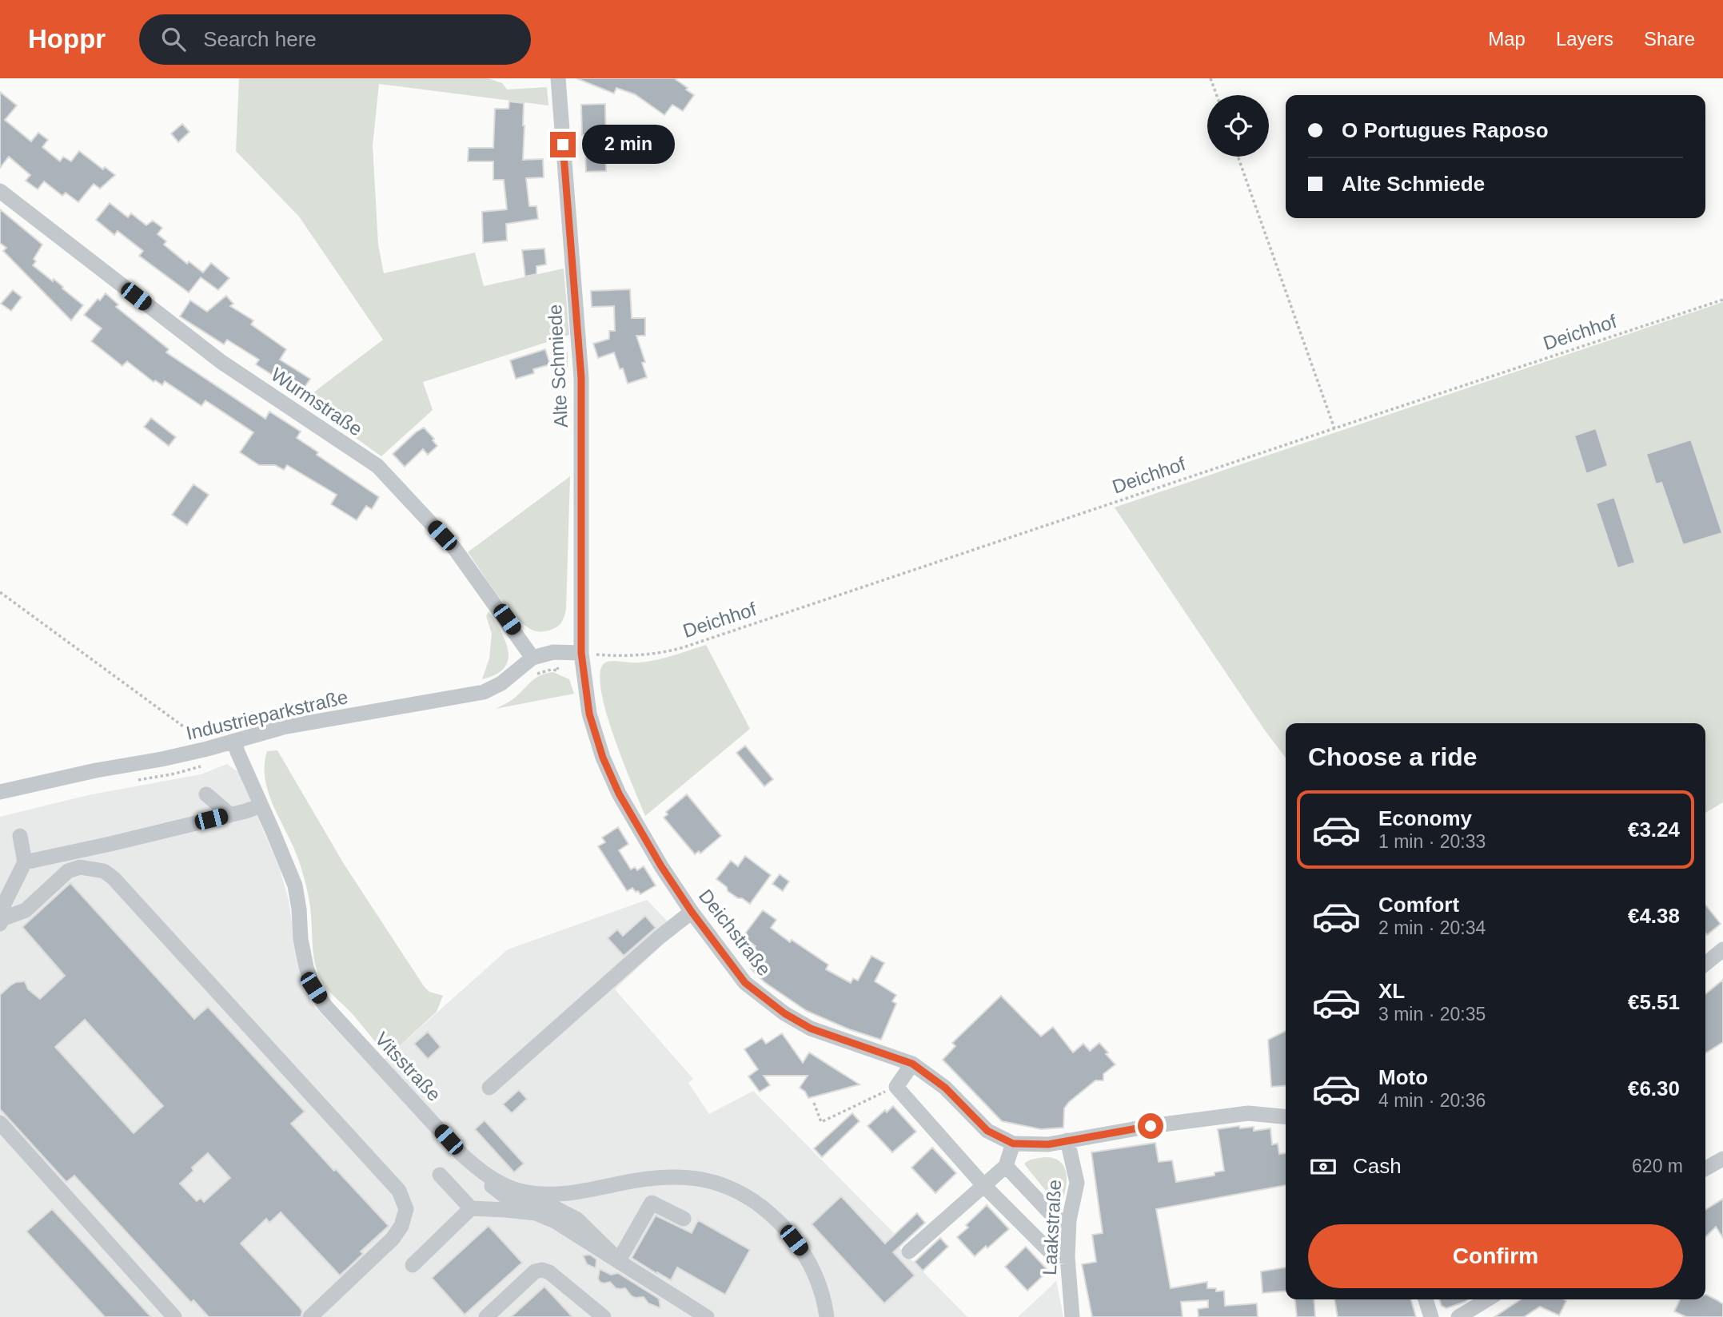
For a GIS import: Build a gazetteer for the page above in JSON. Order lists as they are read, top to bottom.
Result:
{
  "streets": {
    "street": [
      "Alte Schmiede",
      "Wurmstraße",
      "Industrieparkstraße",
      "Deichstraße",
      "Vitsstraße",
      "Laakstraße"
    ],
    "path": ["Deichhof"]
  },
  "crossings": [
    ["Deichhof", "Alte Schmiede"],
    ["Deichhof", "Deichstraße"],
    ["Alte Schmiede", "Deichstraße"],
    ["Wurmstraße", "Industrieparkstraße"],
    ["Industrieparkstraße", "Vitsstraße"],
    ["Deichstraße", "Laakstraße"]
  ],
  "page": {
    "header": "Hoppr",
    "search": "Search here",
    "nav": ["Map", "Layers", "Share"],
    "banner": ["O Portugues Raposo", "Alte Schmiede"],
    "bubble": "2 min",
    "heading": "Choose a ride",
    "list": [
      {
        "name": "Economy",
        "note": "1 min · 20:33",
        "value": "€3.24"
      },
      {
        "name": "Comfort",
        "note": "2 min · 20:34",
        "value": "€4.38"
      },
      {
        "name": "XL",
        "note": "3 min · 20:35",
        "value": "€5.51"
      },
      {
        "name": "Moto",
        "note": "4 min · 20:36",
        "value": "€6.30"
      }
    ],
    "pay": ["Cash", "620 m"],
    "buttons": "Confirm"
  }
}
